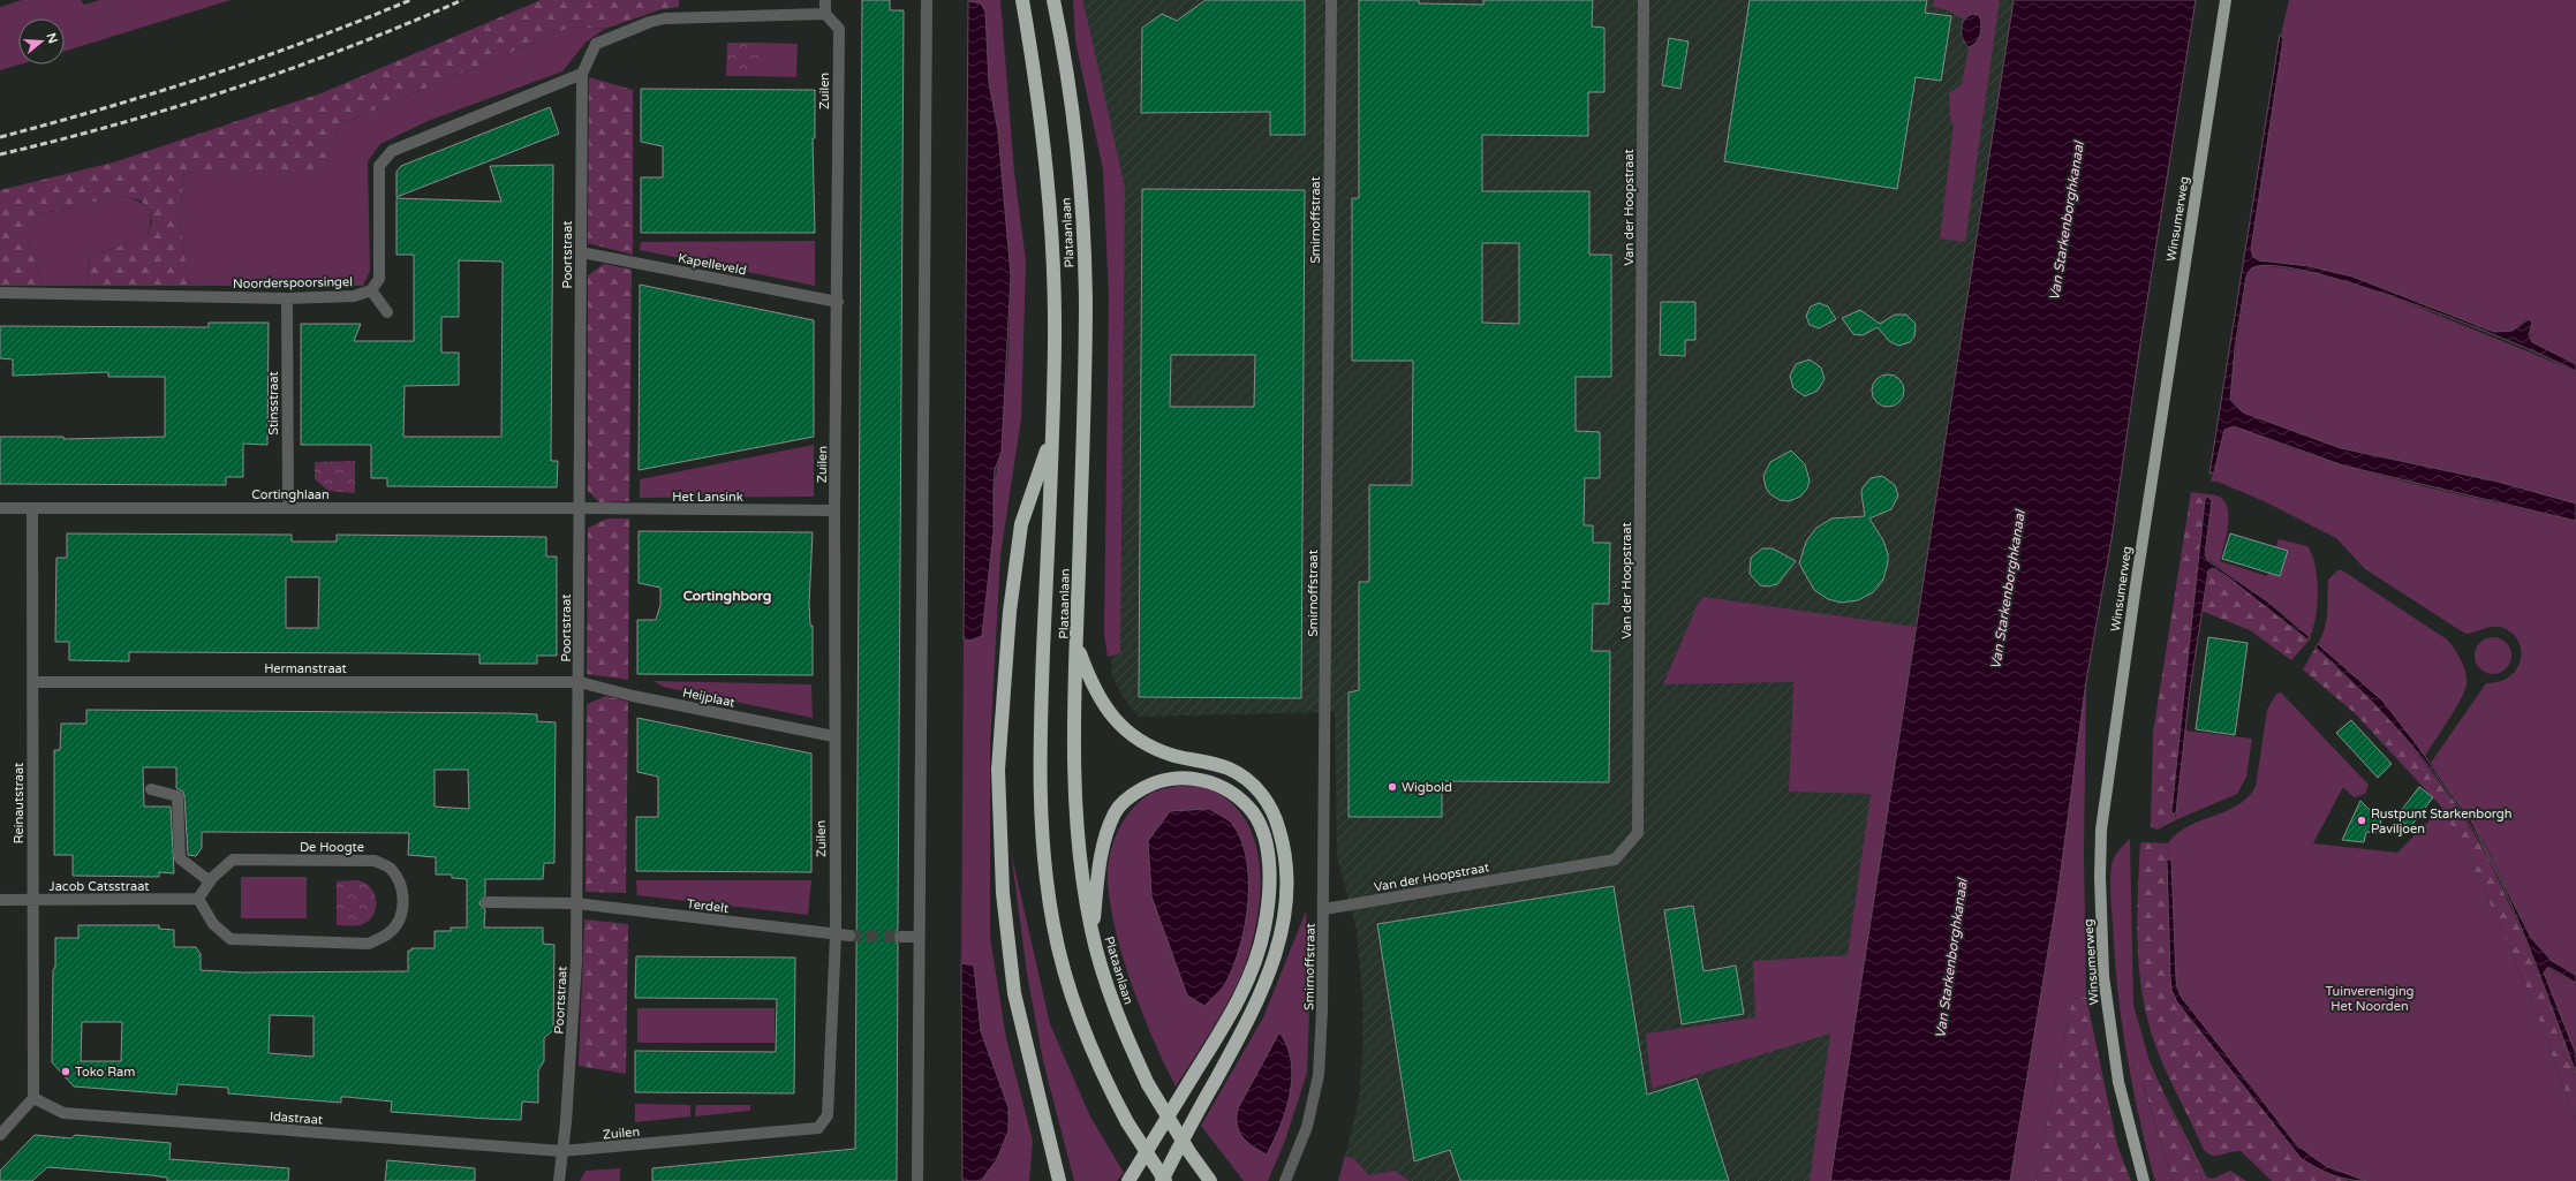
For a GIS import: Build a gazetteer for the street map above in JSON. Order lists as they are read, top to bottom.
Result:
{
  "streets": {
    "highway": ["Plataanlaan"],
    "main road": ["Winsumerweg"],
    "street": [
      "Zuilen",
      "Van der Hoopstraat",
      "Smirnoffstraat",
      "Poortstraat",
      "Kapelleveld",
      "Noorderspoorsingel",
      "Stinsstraat",
      "Cortinghlaan",
      "Het Lansink",
      "Hermanstraat",
      "Heijplaat",
      "Reinautstraat",
      "De Hoogte",
      "Jacob Catsstraat",
      "Terdelt",
      "Idastraat"
    ]
  },
  "crossings": [
    ["Zuilen", "Poortstraat"],
    ["Zuilen", "Kapelleveld"],
    ["Zuilen", "Het Lansink"],
    ["Zuilen", "Heijplaat"],
    ["Zuilen", "Terdelt"],
    ["Zuilen", "Idastraat"],
    ["Van der Hoopstraat", "Smirnoffstraat"],
    ["Poortstraat", "Kapelleveld"],
    ["Poortstraat", "Noorderspoorsingel"],
    ["Poortstraat", "Cortinghlaan"],
    ["Poortstraat", "Het Lansink"],
    ["Poortstraat", "Hermanstraat"],
    ["Poortstraat", "Heijplaat"],
    ["Poortstraat", "Terdelt"],
    ["Poortstraat", "Idastraat"],
    ["Noorderspoorsingel", "Stinsstraat"],
    ["Stinsstraat", "Cortinghlaan"],
    ["Cortinghlaan", "Het Lansink"],
    ["Cortinghlaan", "Reinautstraat"],
    ["Hermanstraat", "Heijplaat"],
    ["Hermanstraat", "Reinautstraat"],
    ["Reinautstraat", "Jacob Catsstraat"],
    ["Reinautstraat", "Idastraat"],
    ["De Hoogte", "Jacob Catsstraat"]
  ],
  "districts": ["Cortinghborg"],
  "water": ["Van Starkenborghkanaal"],
  "parks": ["Tuinvereniging Het Noorden"],
  "places": ["Wigbold", "Rustpunt Starkenborgh Paviljoen", "Toko Ram"],
  "north": "right"
}
